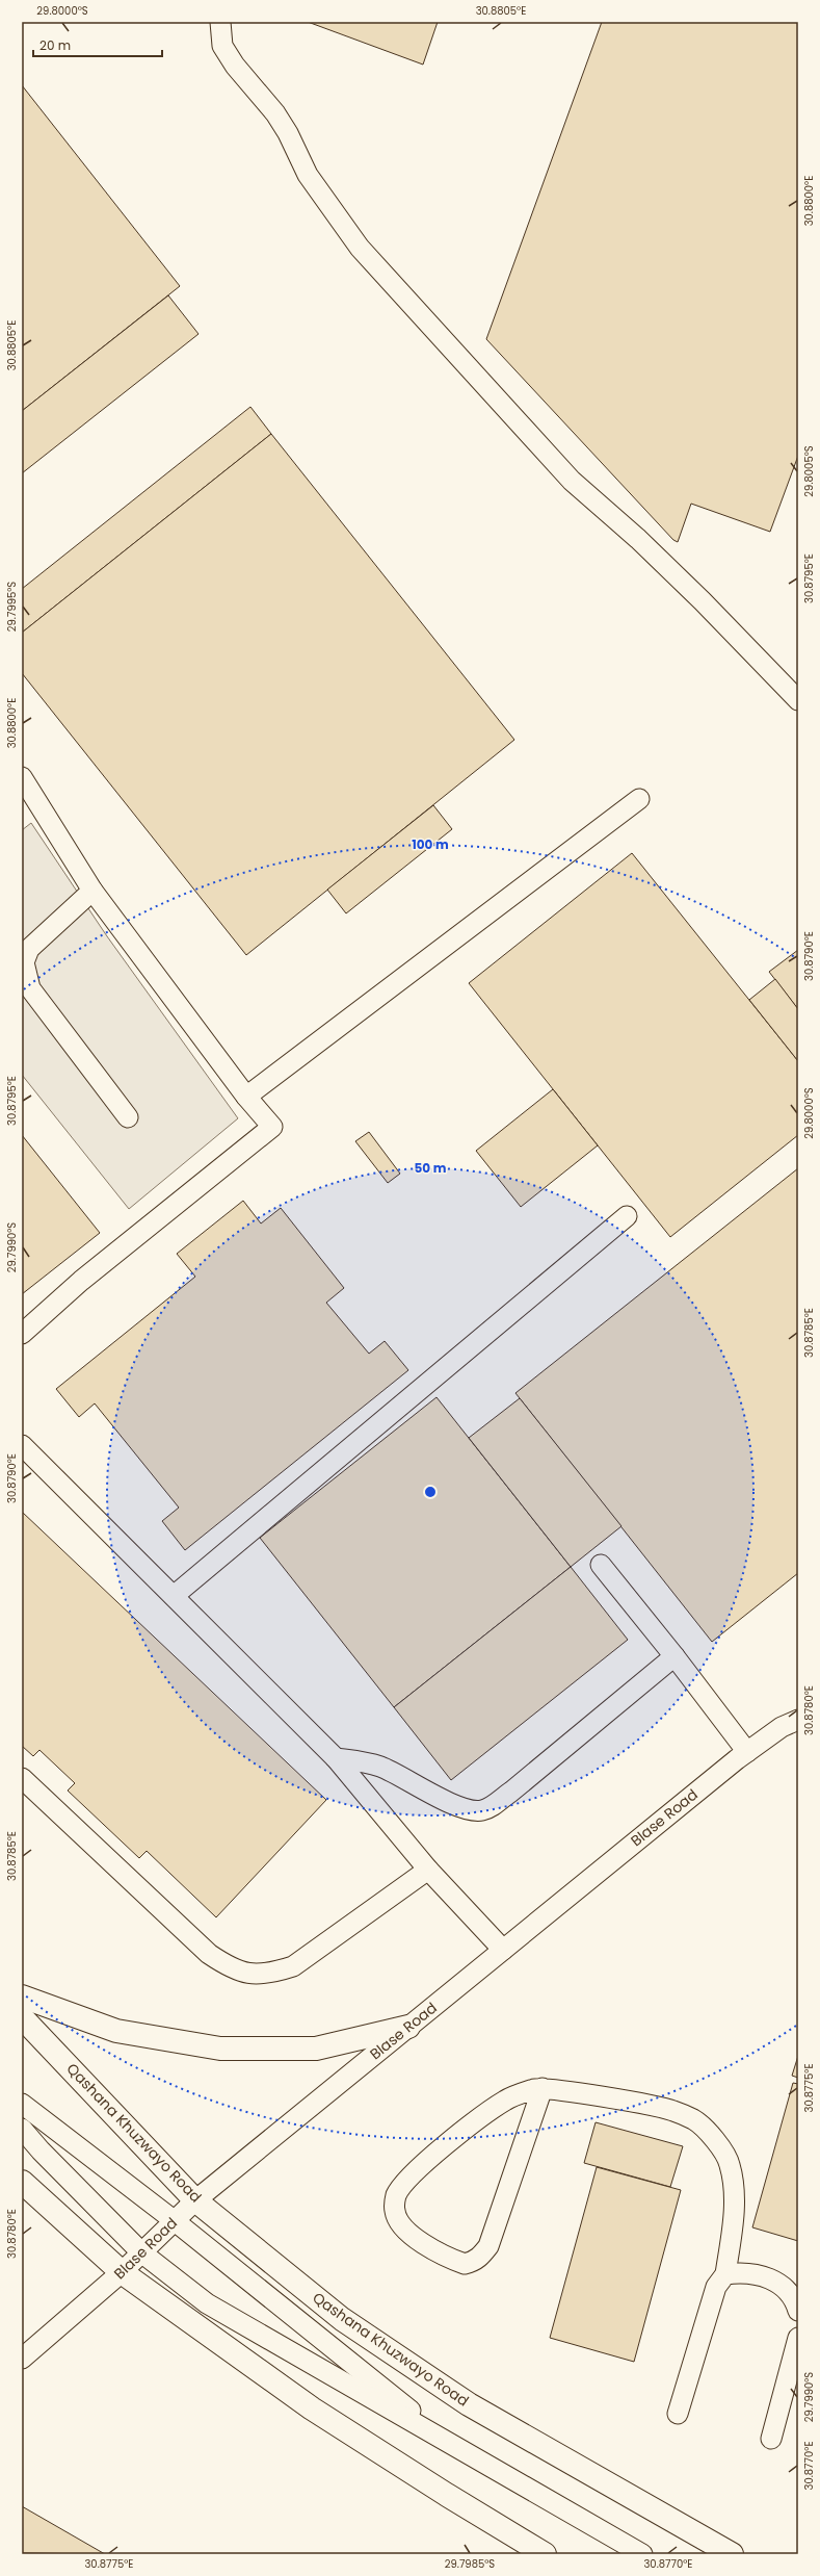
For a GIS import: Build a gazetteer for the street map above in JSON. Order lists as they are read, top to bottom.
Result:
{
  "streets": {
    "main road": ["Qashana Khuzwayo Road"],
    "lane": ["Blase Road"]
  },
  "crossings": [
    ["Blase Road", "Qashana Khuzwayo Road"]
  ],
  "scale_bar": "20 m",
  "coordinates": [
    "29.8000°S",
    "30.8805°E",
    "30.8800°E",
    "29.8005°S",
    "30.8795°E",
    "29.7995°S",
    "30.8790°E",
    "29.7990°S",
    "30.8785°E",
    "30.8780°E",
    "30.8775°E",
    "30.8770°E",
    "29.7985°S"
  ],
  "rings": ["100 m", "50 m"]
}
